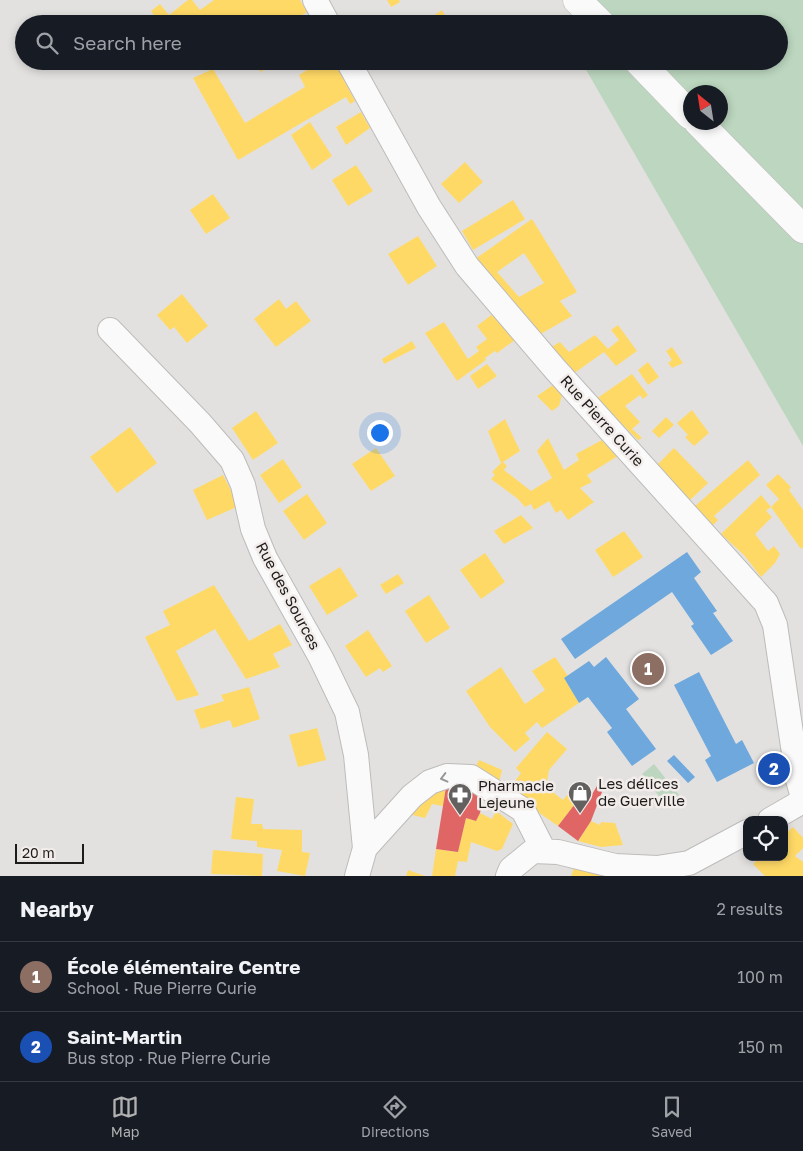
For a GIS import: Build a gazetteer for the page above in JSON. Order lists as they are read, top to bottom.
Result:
{
  "streets": {
    "street": ["Rue Pierre Curie", "Rue des Sources"]
  },
  "places": {
    "shop": ["Les délices de Guerville"],
    "pharmacy": ["Pharmacie Lejeune"]
  },
  "scale_bar": "20 m",
  "north": "top left",
  "page": {
    "search": "Search here",
    "pins": ["1", "2"],
    "scale": "20 m",
    "heading": ["Nearby", "2 results"],
    "list": [
      {
        "mark": "1",
        "name": "École élémentaire Centre",
        "note": "School · Rue Pierre Curie",
        "value": "100 m"
      },
      {
        "mark": "2",
        "name": "Saint-Martin",
        "note": "Bus stop · Rue Pierre Curie",
        "value": "150 m"
      }
    ],
    "nav": ["Map", "Directions", "Saved"]
  }
}
